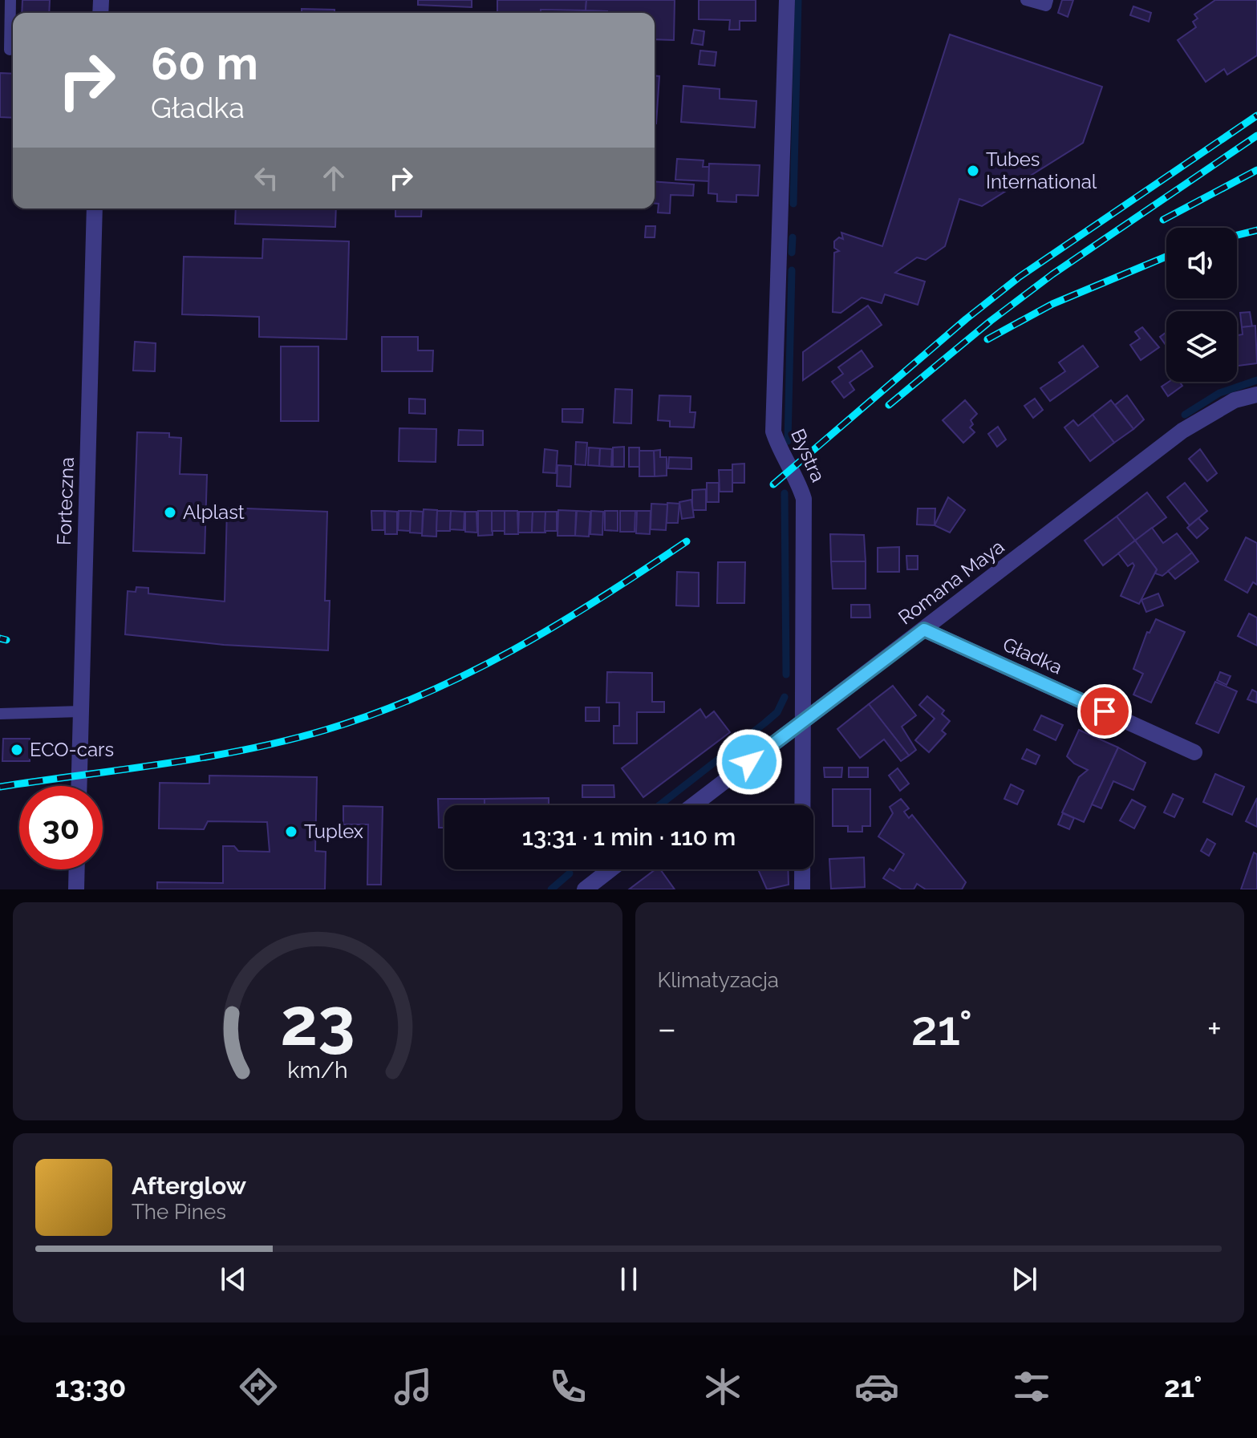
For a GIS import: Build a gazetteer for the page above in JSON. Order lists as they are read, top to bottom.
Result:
{
  "streets": {
    "street": [
      "Bystra",
      "Forteczna",
      "Romana Maya",
      "Gładka"
    ]
  },
  "crossings": [
    ["Bystra", "Romana Maya"],
    ["Romana Maya", "Gładka"]
  ],
  "places": [
    "Tubes International",
    "Alplast",
    "ECO-cars",
    "Tuplex"
  ],
  "page": {
    "turn": ["60 m", "Gładka"],
    "limit": "30",
    "trip": "13:31 · 1 min · 110 m",
    "tile": "Klimatyzacja",
    "heat": ["−", "21°", "+"],
    "song": ["Afterglow", "The Pines"],
    "tabs": ["13:30", "21°"],
    "gauge": ["23", "km/h"]
  }
}
